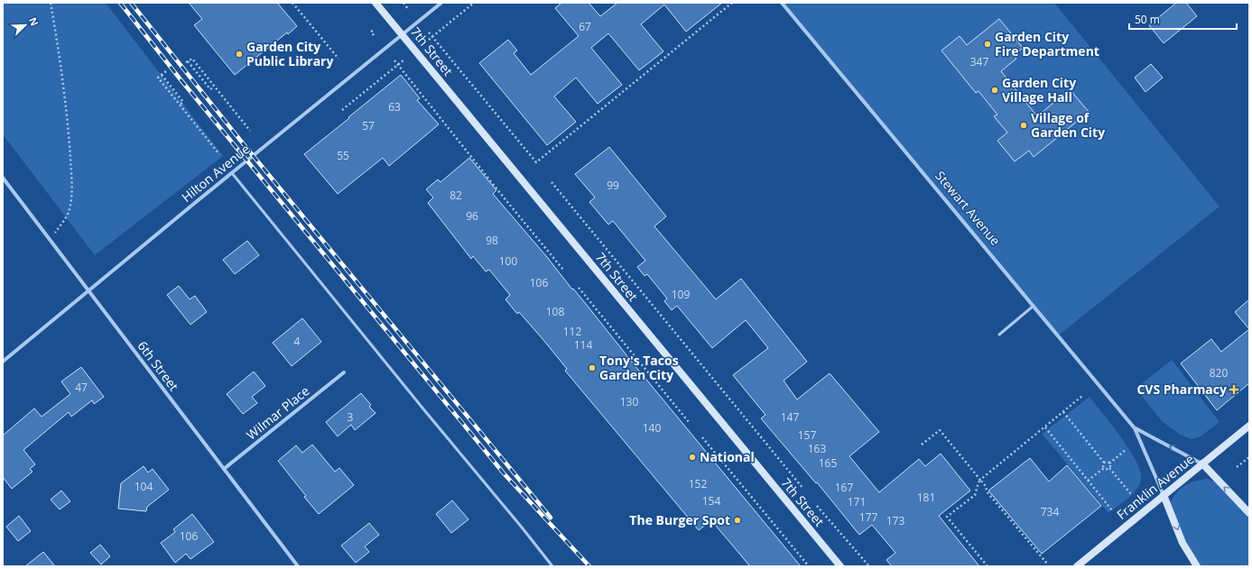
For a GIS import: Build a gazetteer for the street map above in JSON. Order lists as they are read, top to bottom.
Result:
{
  "streets": {
    "street": [
      "7th Street",
      "Hilton Avenue",
      "Stewart Avenue",
      "6th Street",
      "Wilmar Place",
      "Franklin Avenue"
    ]
  },
  "crossings": [
    ["7th Street", "Hilton Avenue"],
    ["Hilton Avenue", "6th Street"],
    ["Stewart Avenue", "Franklin Avenue"],
    ["6th Street", "Wilmar Place"]
  ],
  "places": {
    "other": [
      "Garden City Fire Department",
      "Garden City Public Library",
      "Garden City Village Hall",
      "Village of Garden City",
      "Tony's Tacos Garden City",
      "National",
      "The Burger Spot"
    ],
    "health": ["CVS Pharmacy"]
  },
  "house_numbers": [
    "67",
    "347",
    "63",
    "57",
    "55",
    "99",
    "82",
    "96",
    "98",
    "100",
    "106",
    "109",
    "108",
    "112",
    "4",
    "114",
    "820",
    "47",
    "130",
    "3",
    "147",
    "140",
    "157",
    "163",
    "165",
    "152",
    "104",
    "167",
    "181",
    "154",
    "171",
    "734",
    "177",
    "173",
    "106"
  ],
  "scale_bar": "50 m",
  "north": "top right"
}
